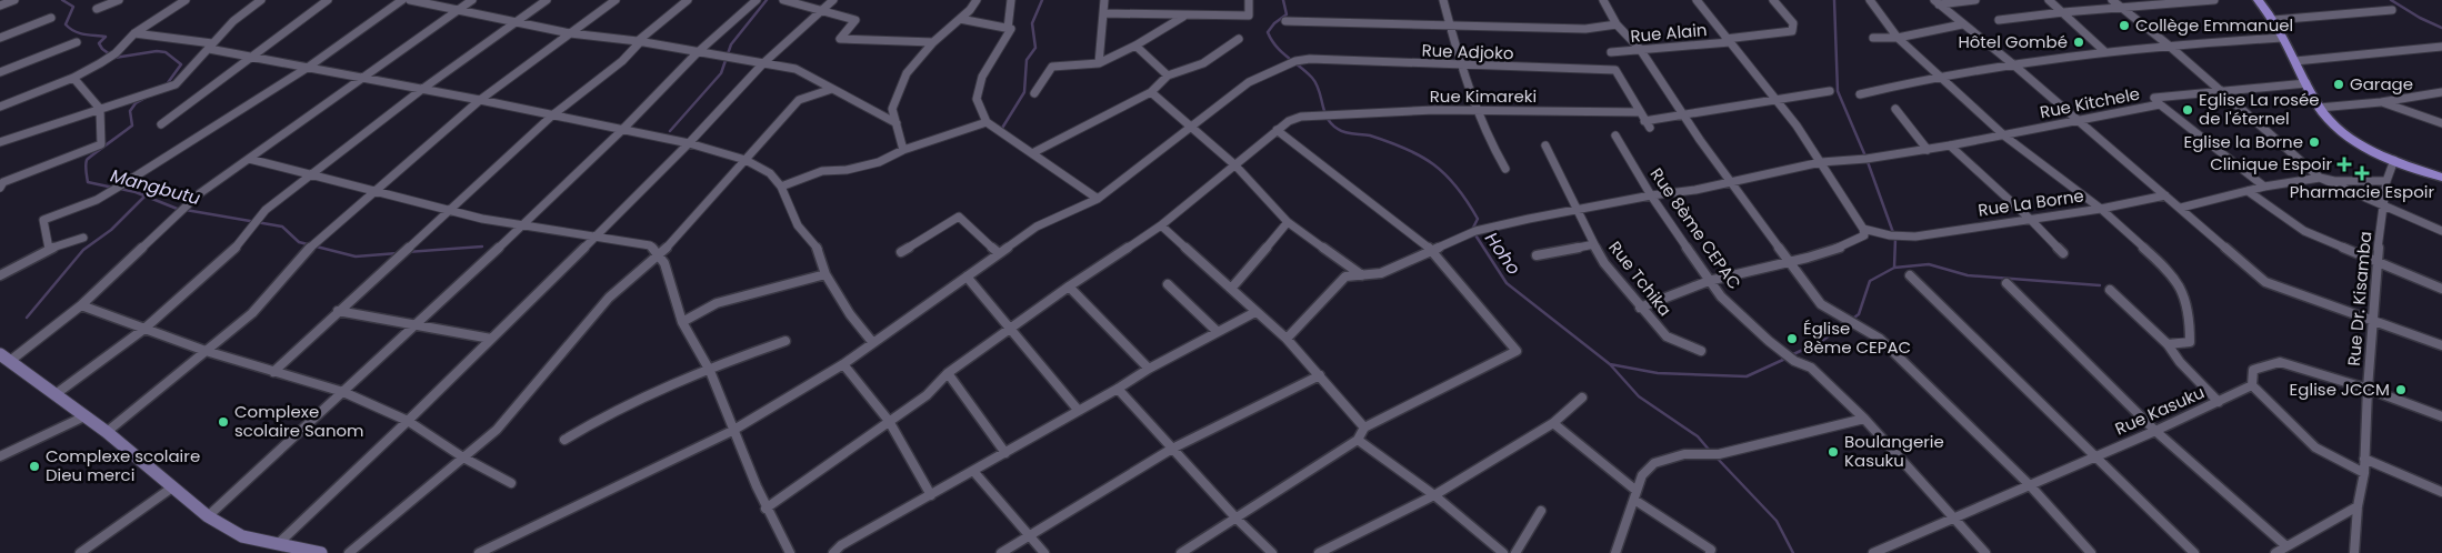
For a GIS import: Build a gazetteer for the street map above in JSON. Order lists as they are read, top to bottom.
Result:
{
  "streets": {
    "street": [
      "Rue Alain",
      "Rue Adjoko",
      "Rue Kimareki",
      "Rue Kitchele",
      "Rue La Borne",
      "Rue 8ème CEPAC",
      "Rue Tchika",
      "Rue Dr. Kisamba",
      "Rue Kasuku"
    ]
  },
  "crossings": [
    ["Rue Adjoko", "Rue Kimareki"],
    ["Rue Kitchele", "Rue 8ème CEPAC"],
    ["Rue Kitchele", "Rue Tchika"]
  ],
  "water": ["Mangbutu", "Hoho"],
  "places": {
    "other": [
      "Collège Emmanuel",
      "Hôtel Gombé",
      "Garage",
      "Eglise La rosée de l'éternel",
      "Eglise la Borne",
      "Église 8ème CEPAC",
      "Eglise JCCM",
      "Complexe scolaire Sanom",
      "Boulangerie Kasuku",
      "Complexe scolaire Dieu merci"
    ],
    "health": ["Clinique Espoir", "Pharmacie Espoir"]
  }
}
